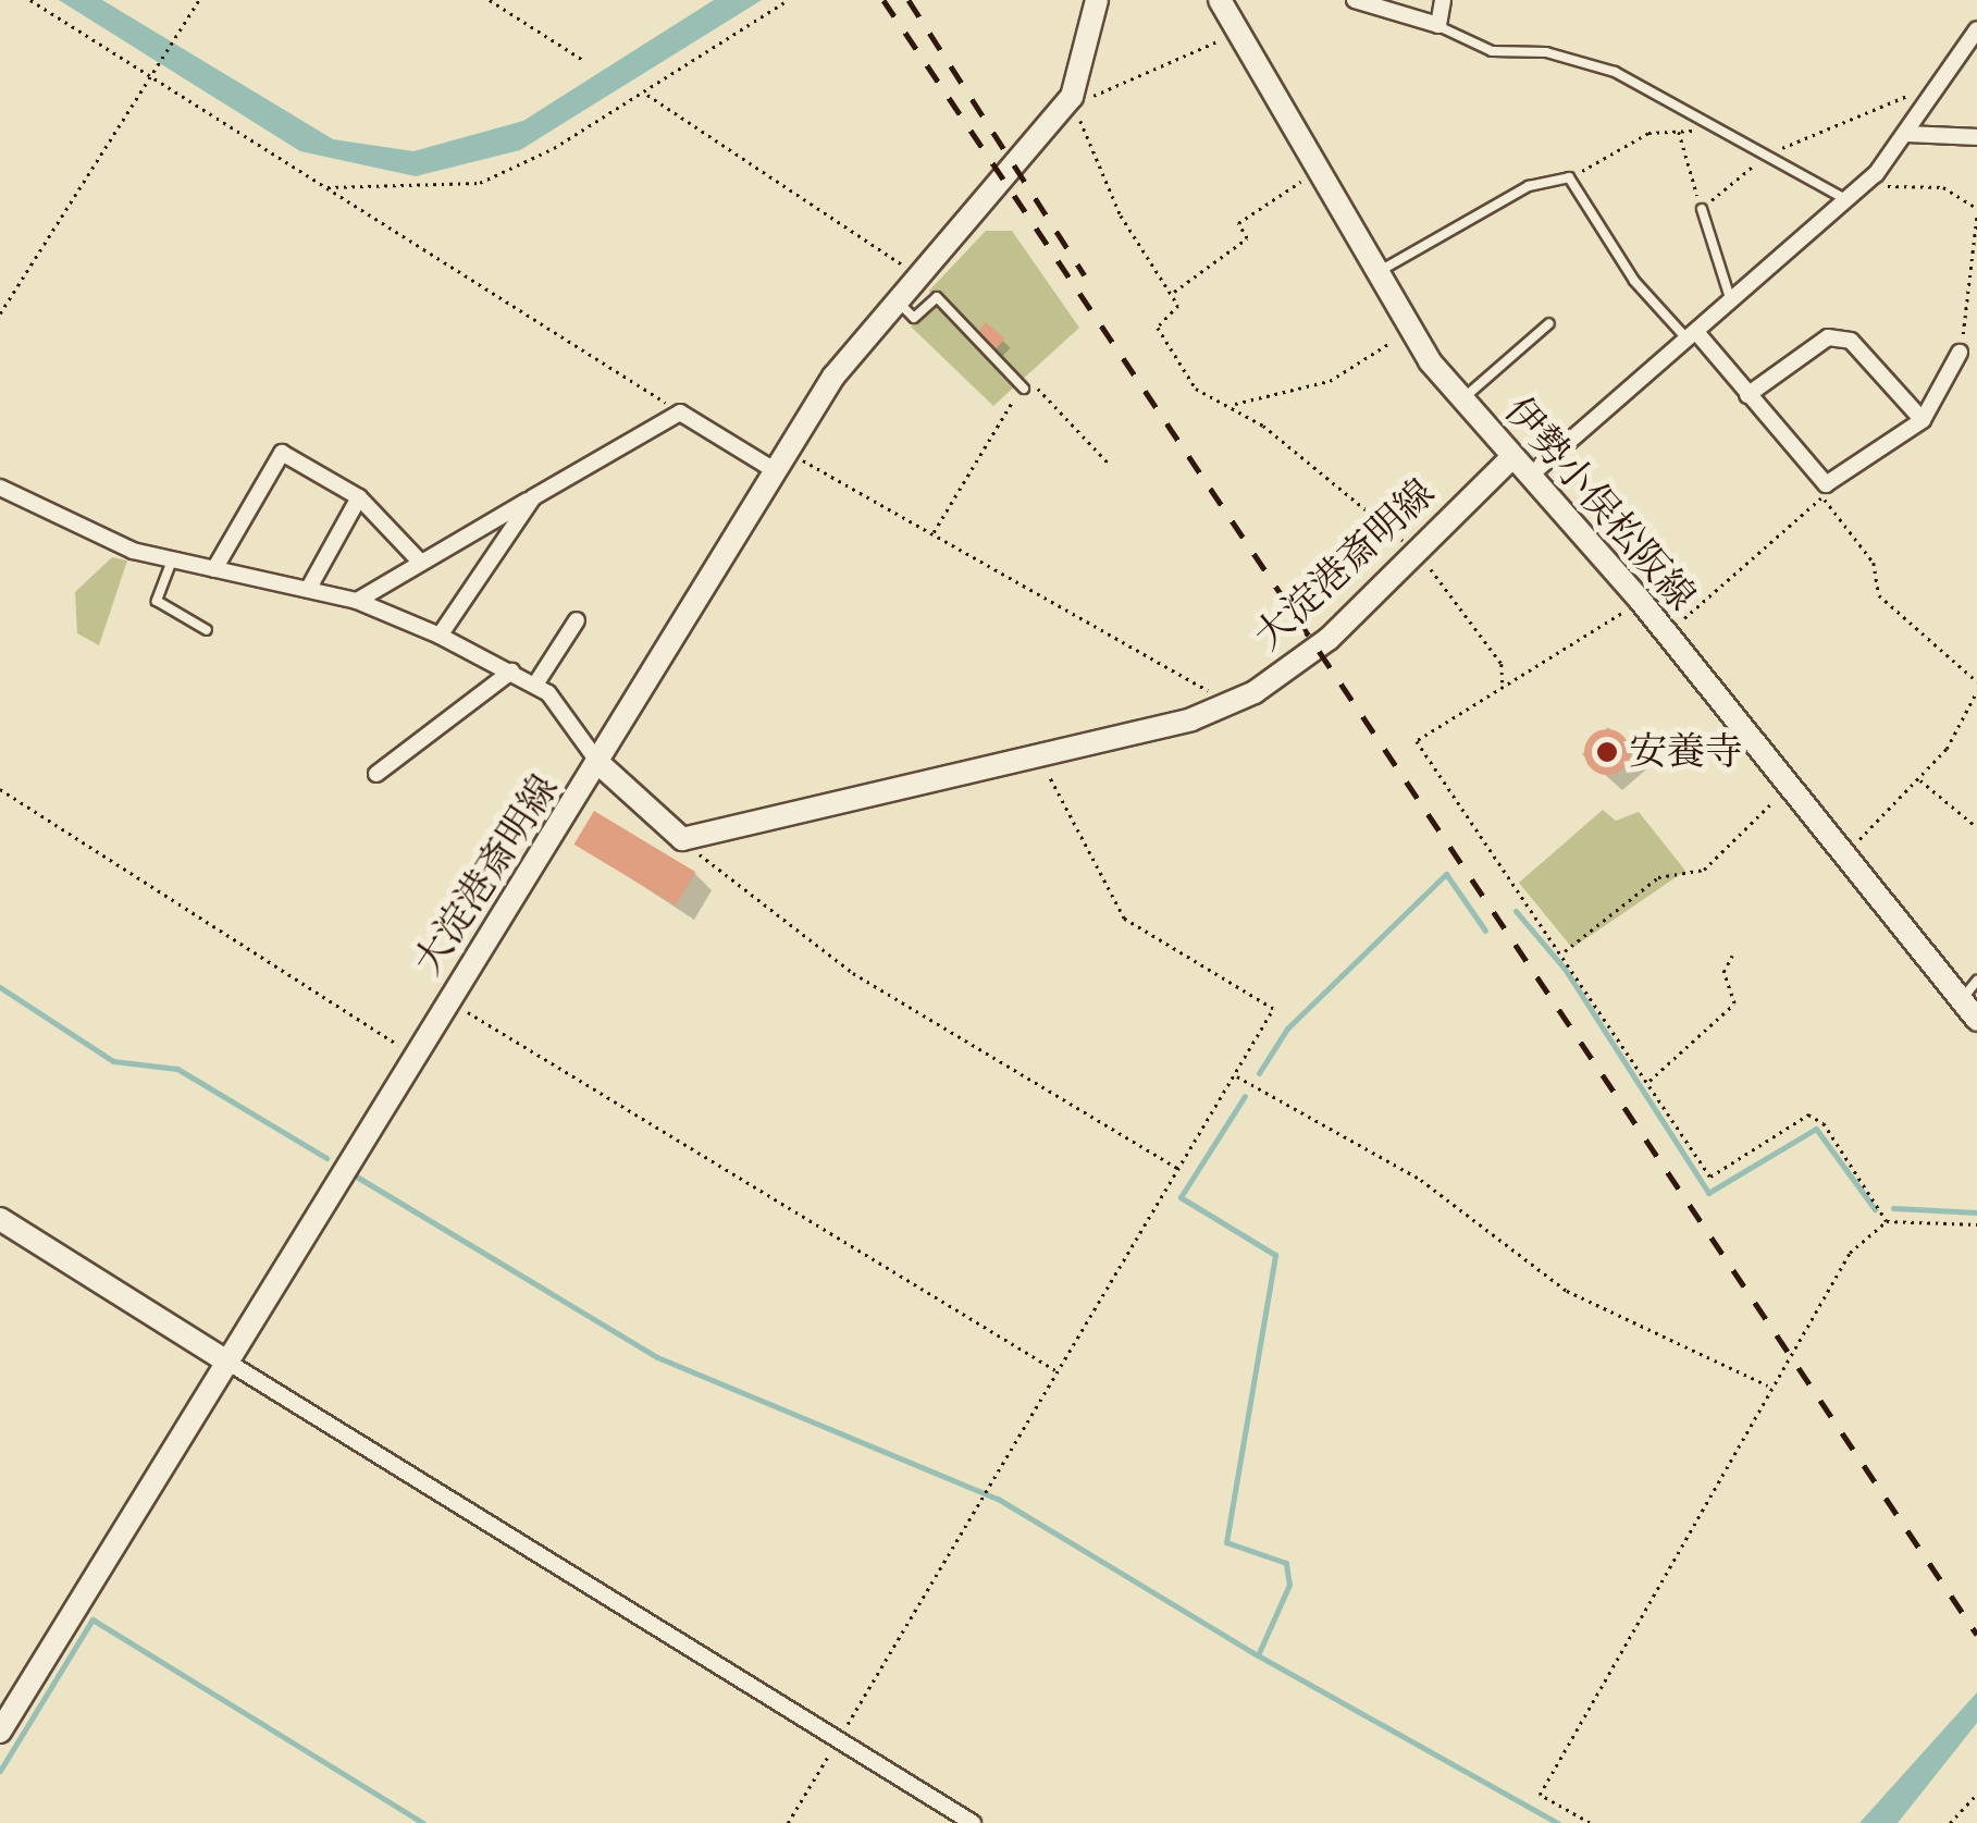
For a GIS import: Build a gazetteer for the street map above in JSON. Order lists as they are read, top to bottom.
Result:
{
  "streets": {
    "main road": ["伊勢小俣松阪線", "大淀港斎明線"]
  },
  "crossings": [
    ["伊勢小俣松阪線", "大淀港斎明線"]
  ],
  "places": ["安養寺"]
}
